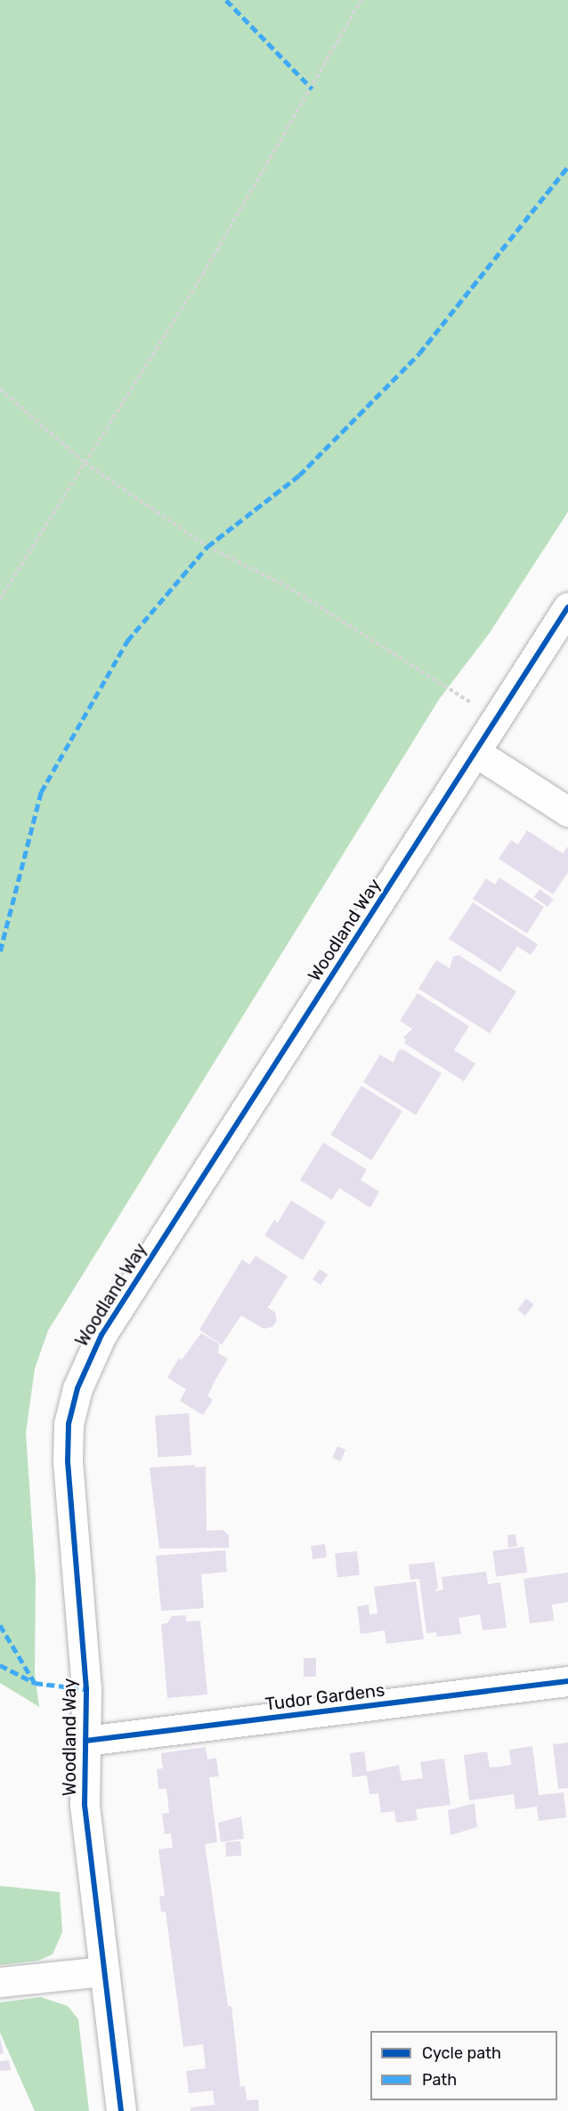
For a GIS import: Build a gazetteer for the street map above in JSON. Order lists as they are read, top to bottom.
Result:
{
  "streets": {
    "street": ["Woodland Way", "Tudor Gardens"]
  },
  "crossings": [
    ["Woodland Way", "Tudor Gardens"]
  ],
  "legend": ["Cycle path", "Path"]
}
